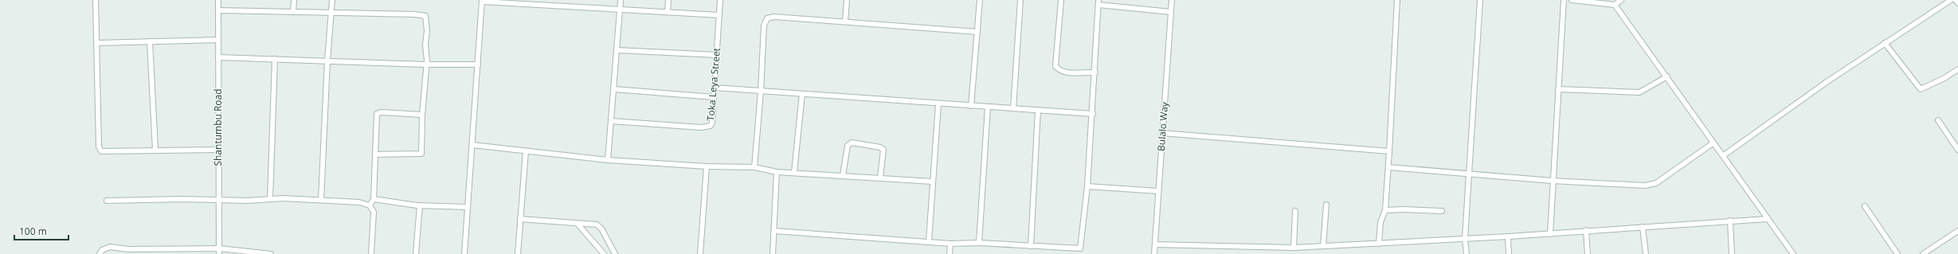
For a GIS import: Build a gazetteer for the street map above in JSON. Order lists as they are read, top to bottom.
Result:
{
  "streets": {
    "street": ["Toka Leya Street", "Bulalo Way", "Shantumbu Road"]
  },
  "scale_bar": "100 m"
}
